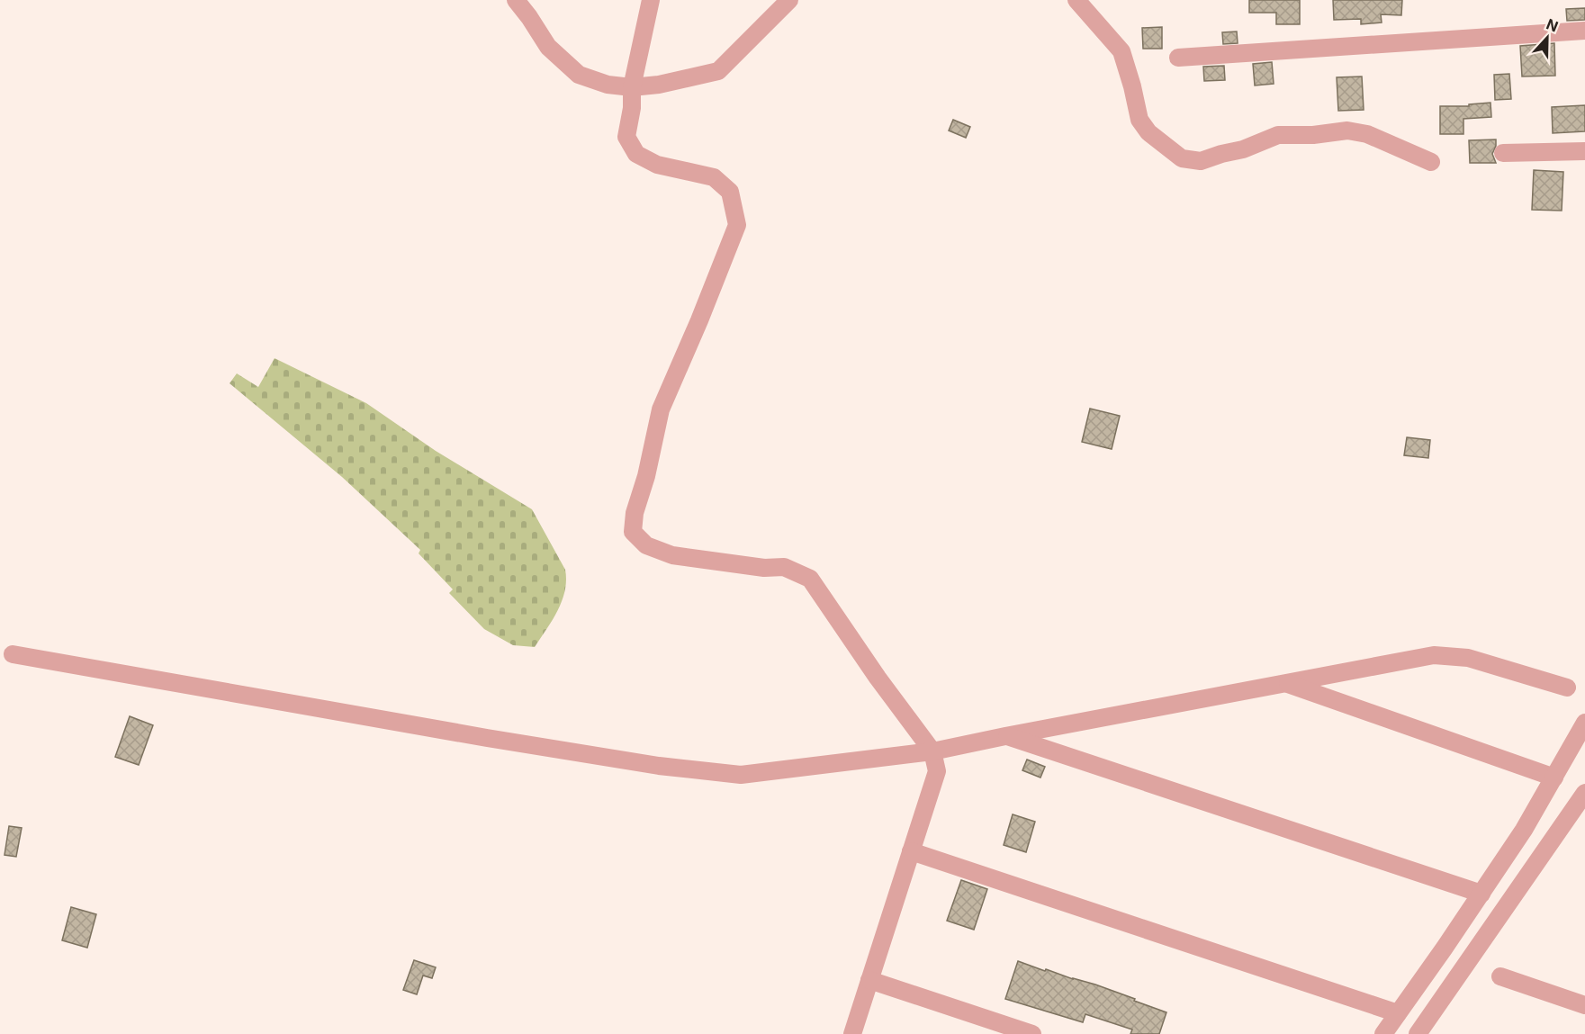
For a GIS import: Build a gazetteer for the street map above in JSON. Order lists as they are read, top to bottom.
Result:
{
  "north": "top"
}
